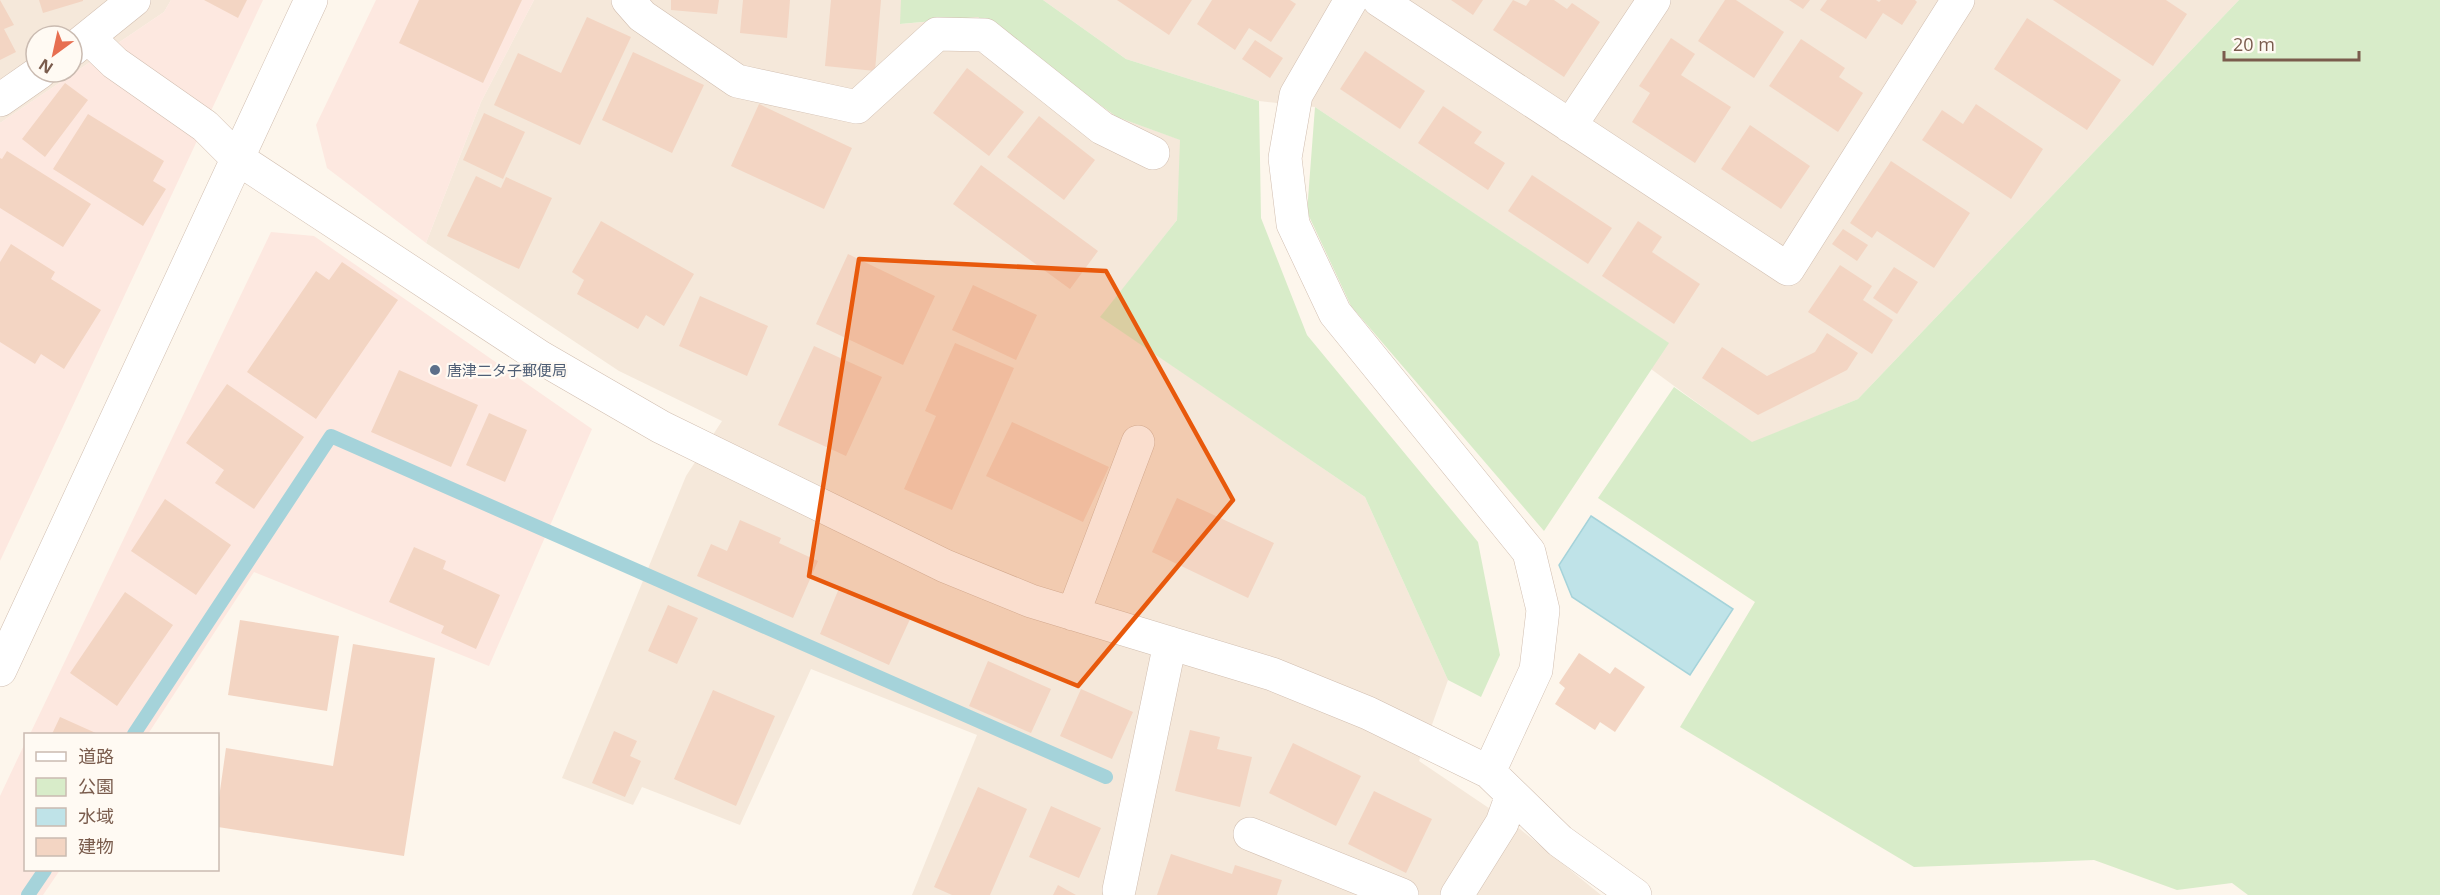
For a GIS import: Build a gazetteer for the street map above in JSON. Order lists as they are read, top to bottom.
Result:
{
  "places": ["唐津二タ子郵便局"],
  "legend": [
    "道路",
    "公園",
    "水域",
    "建物"
  ],
  "scale_bar": "20 m",
  "north": "bottom left"
}
